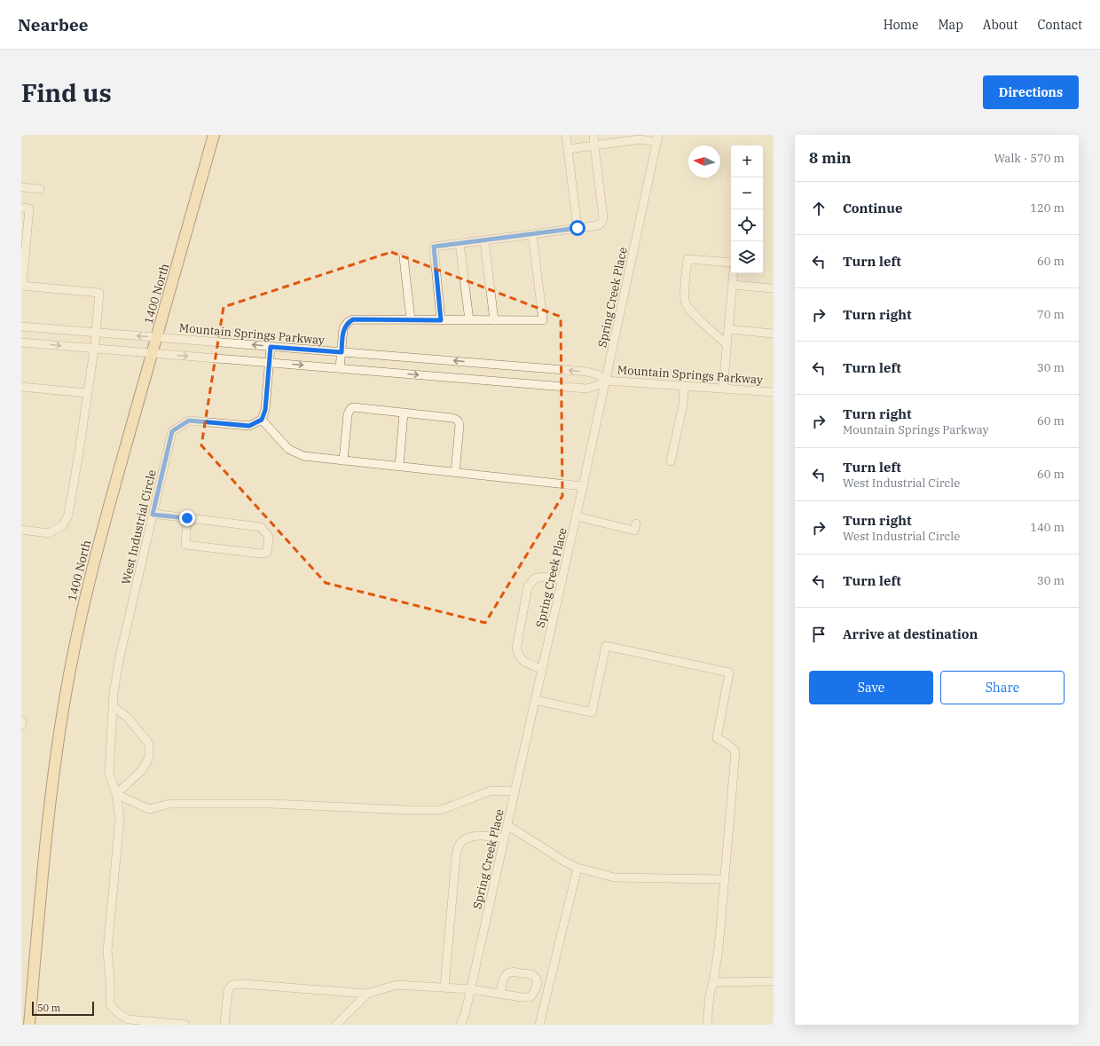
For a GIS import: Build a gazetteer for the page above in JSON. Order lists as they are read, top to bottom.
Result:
{
  "streets": {
    "main road": ["1400 North"],
    "street": ["Spring Creek Place", "Mountain Springs Parkway", "West Industrial Circle"]
  },
  "crossings": [
    ["1400 North", "Mountain Springs Parkway"],
    ["Spring Creek Place", "Mountain Springs Parkway"]
  ],
  "scale_bar": "50 m",
  "north": "left",
  "page": {
    "header": "Nearbee",
    "nav": [
      "Home",
      "Map",
      "About",
      "Contact"
    ],
    "buttons": [
      "Directions",
      ["Save", "Share"]
    ],
    "title": "Find us",
    "heading": ["8 min", "Walk · 570 m"],
    "map_buttons": ["+", "−"],
    "list": [
      ["Continue", "120 m"],
      ["Turn left", "60 m"],
      ["Turn right", "70 m"],
      ["Turn left", "30 m"],
      ["Turn right", "Mountain Springs Parkway", "60 m"],
      ["Turn left", "West Industrial Circle", "60 m"],
      ["Turn right", "West Industrial Circle", "140 m"],
      ["Turn left", "30 m"],
      "Arrive at destination"
    ],
    "scale": "50 m"
  }
}
